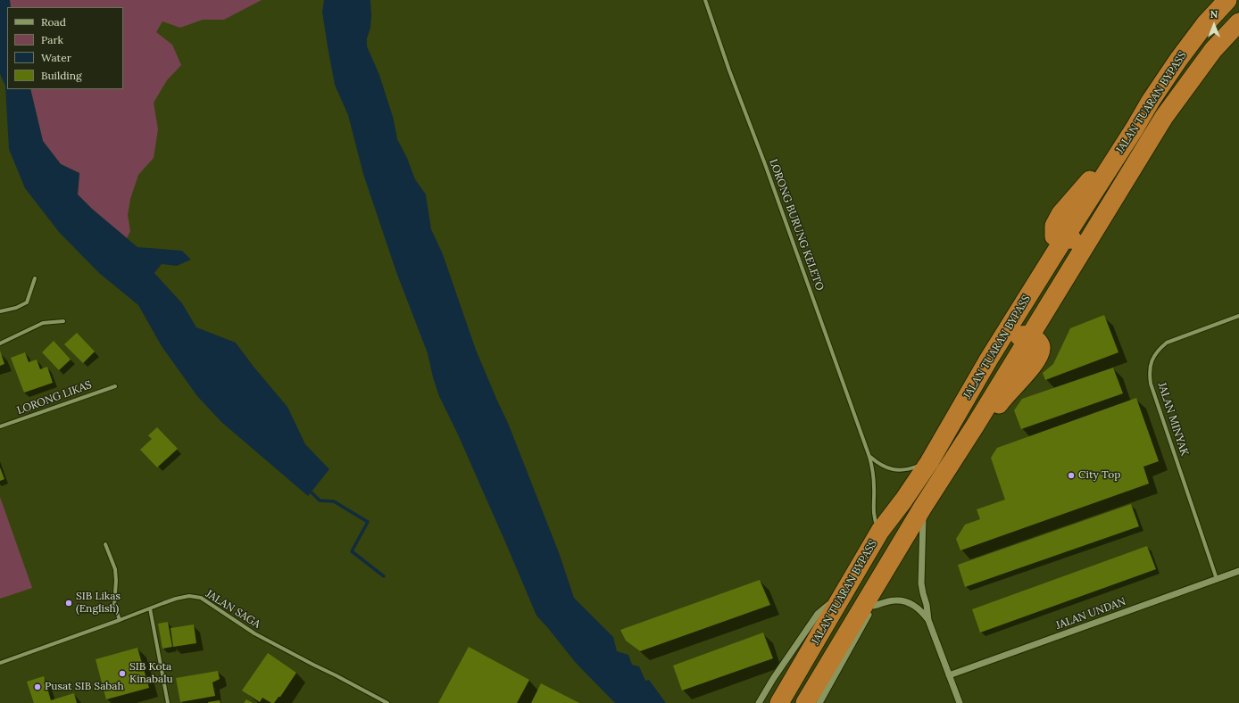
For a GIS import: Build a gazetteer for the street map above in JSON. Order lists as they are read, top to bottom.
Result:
{
  "streets": {
    "highway": ["JALAN TUARAN BYPASS"],
    "street": [
      "LORONG BURUNG KELETO",
      "LORONG LIKAS",
      "JALAN MINYAK",
      "JALAN SAGA",
      "JALAN UNDAN"
    ]
  },
  "crossings": [
    ["JALAN TUARAN BYPASS", "LORONG BURUNG KELETO"],
    ["JALAN MINYAK", "JALAN UNDAN"]
  ],
  "places": [
    "City Top",
    "SIB Likas (English)",
    "SIB Kota Kinabalu",
    "Pusat SIB Sabah"
  ],
  "legend": [
    "Road",
    "Park",
    "Water",
    "Building"
  ],
  "north": "top"
}
